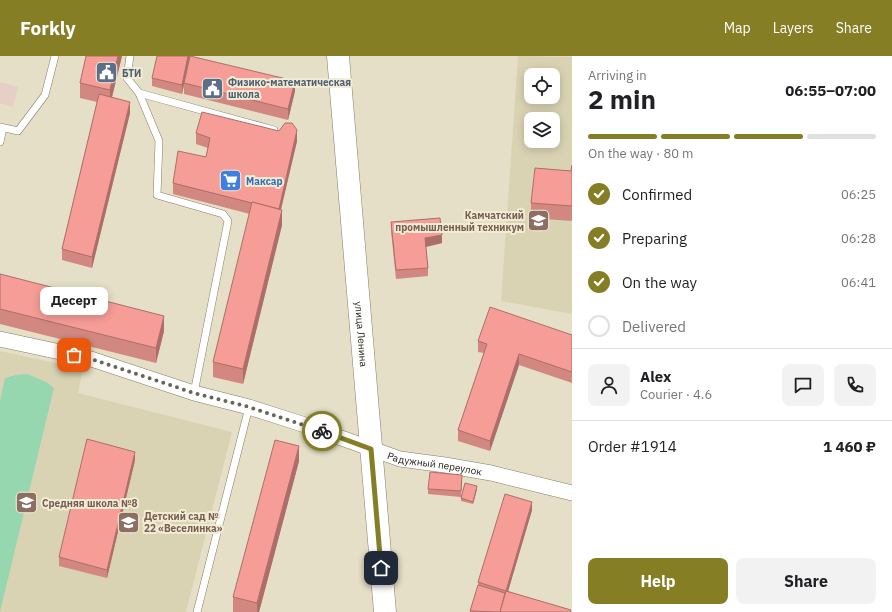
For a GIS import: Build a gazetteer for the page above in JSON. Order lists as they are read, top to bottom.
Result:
{
  "streets": {
    "main road": ["улица Ленина"],
    "street": ["Радужный переулок"]
  },
  "crossings": [
    ["улица Ленина", "Радужный переулок"]
  ],
  "places": {
    "public building": ["БТИ", "Физико-математическая школа"],
    "supermarket": ["Максар"],
    "school or university": ["Камчатский промышленный техникум", "Средняя школа №8", "Детский сад № 22 «Веселинка»"],
    "other": ["Десерт"]
  },
  "page": {
    "header": "Forkly",
    "nav": ["Map", "Layers", "Share"],
    "heading": ["2 min", "Arriving in", "06:55–07:00"],
    "panel": [
      "Alex",
      "Courier · 4.6",
      "Order #1914",
      "1 460 ₽"
    ],
    "bar": "On the way · 80 m",
    "list": [
      ["Confirmed", "06:25"],
      ["Preparing", "06:28"],
      ["On the way", "06:41"],
      "Delivered"
    ],
    "bubble": "Десерт",
    "buttons": ["Help", "Share"]
  }
}
